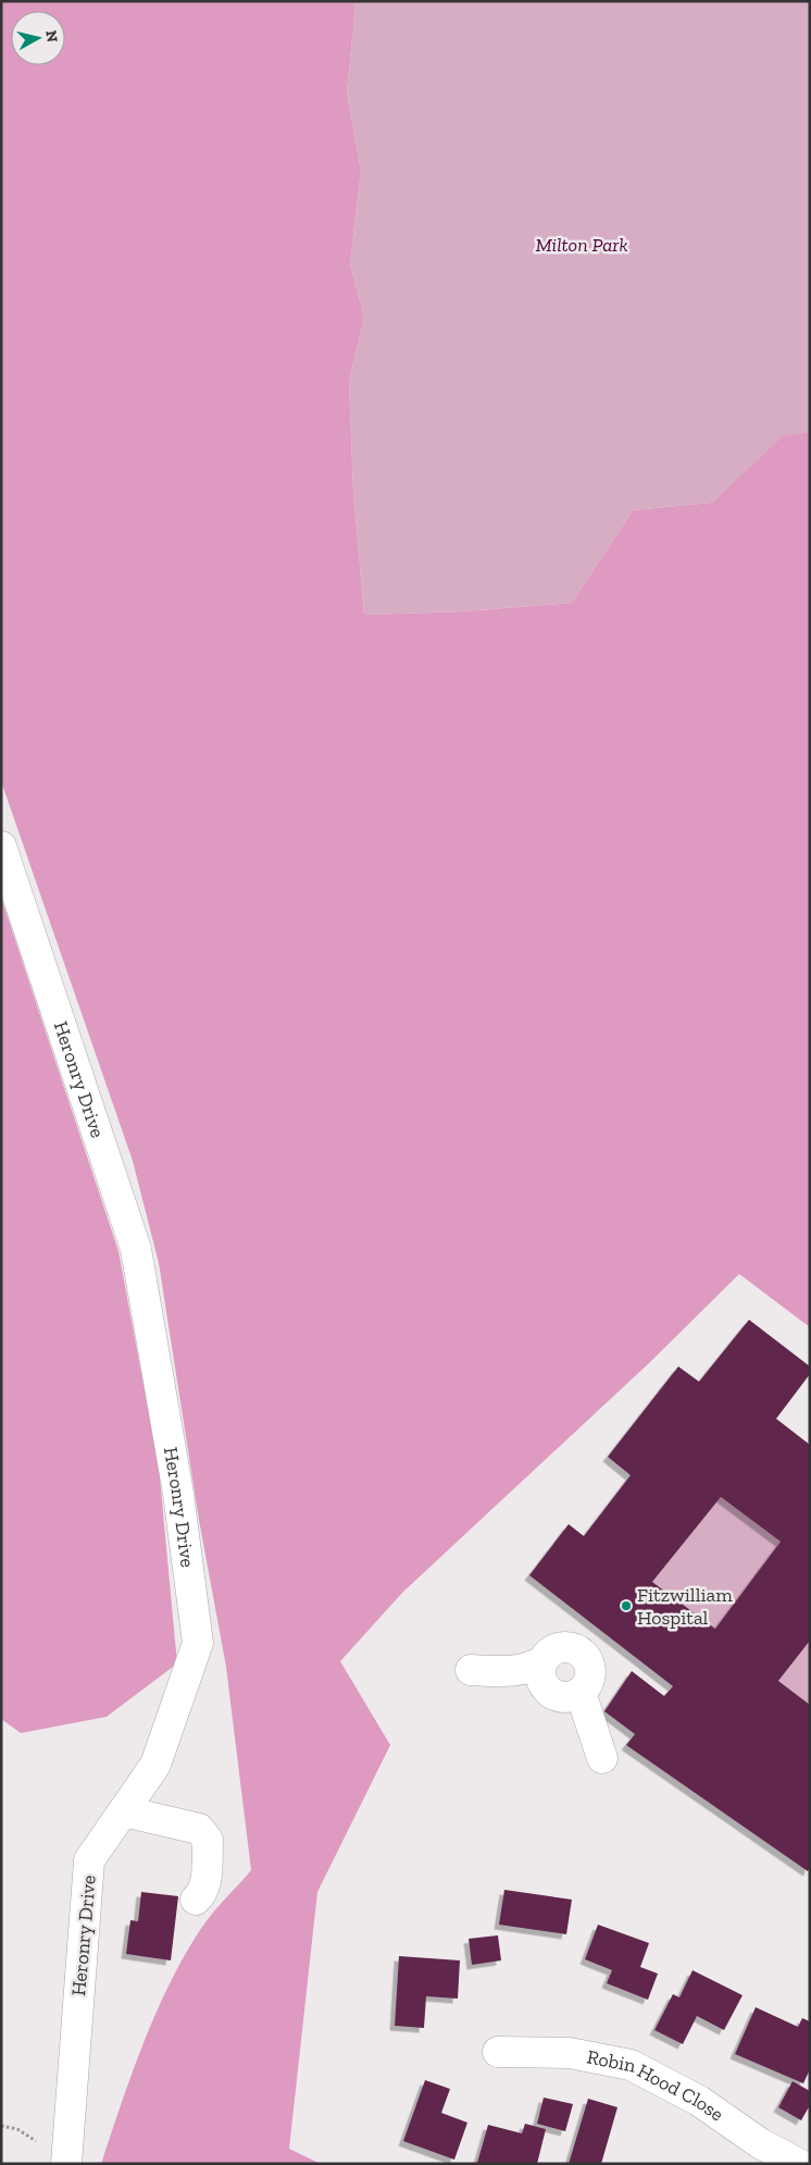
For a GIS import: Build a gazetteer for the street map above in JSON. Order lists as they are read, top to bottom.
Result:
{
  "streets": {
    "street": ["Heronry Drive", "Robin Hood Close"]
  },
  "parks": ["Milton Park"],
  "places": ["Fitzwilliam Hospital"],
  "north": "right"
}
